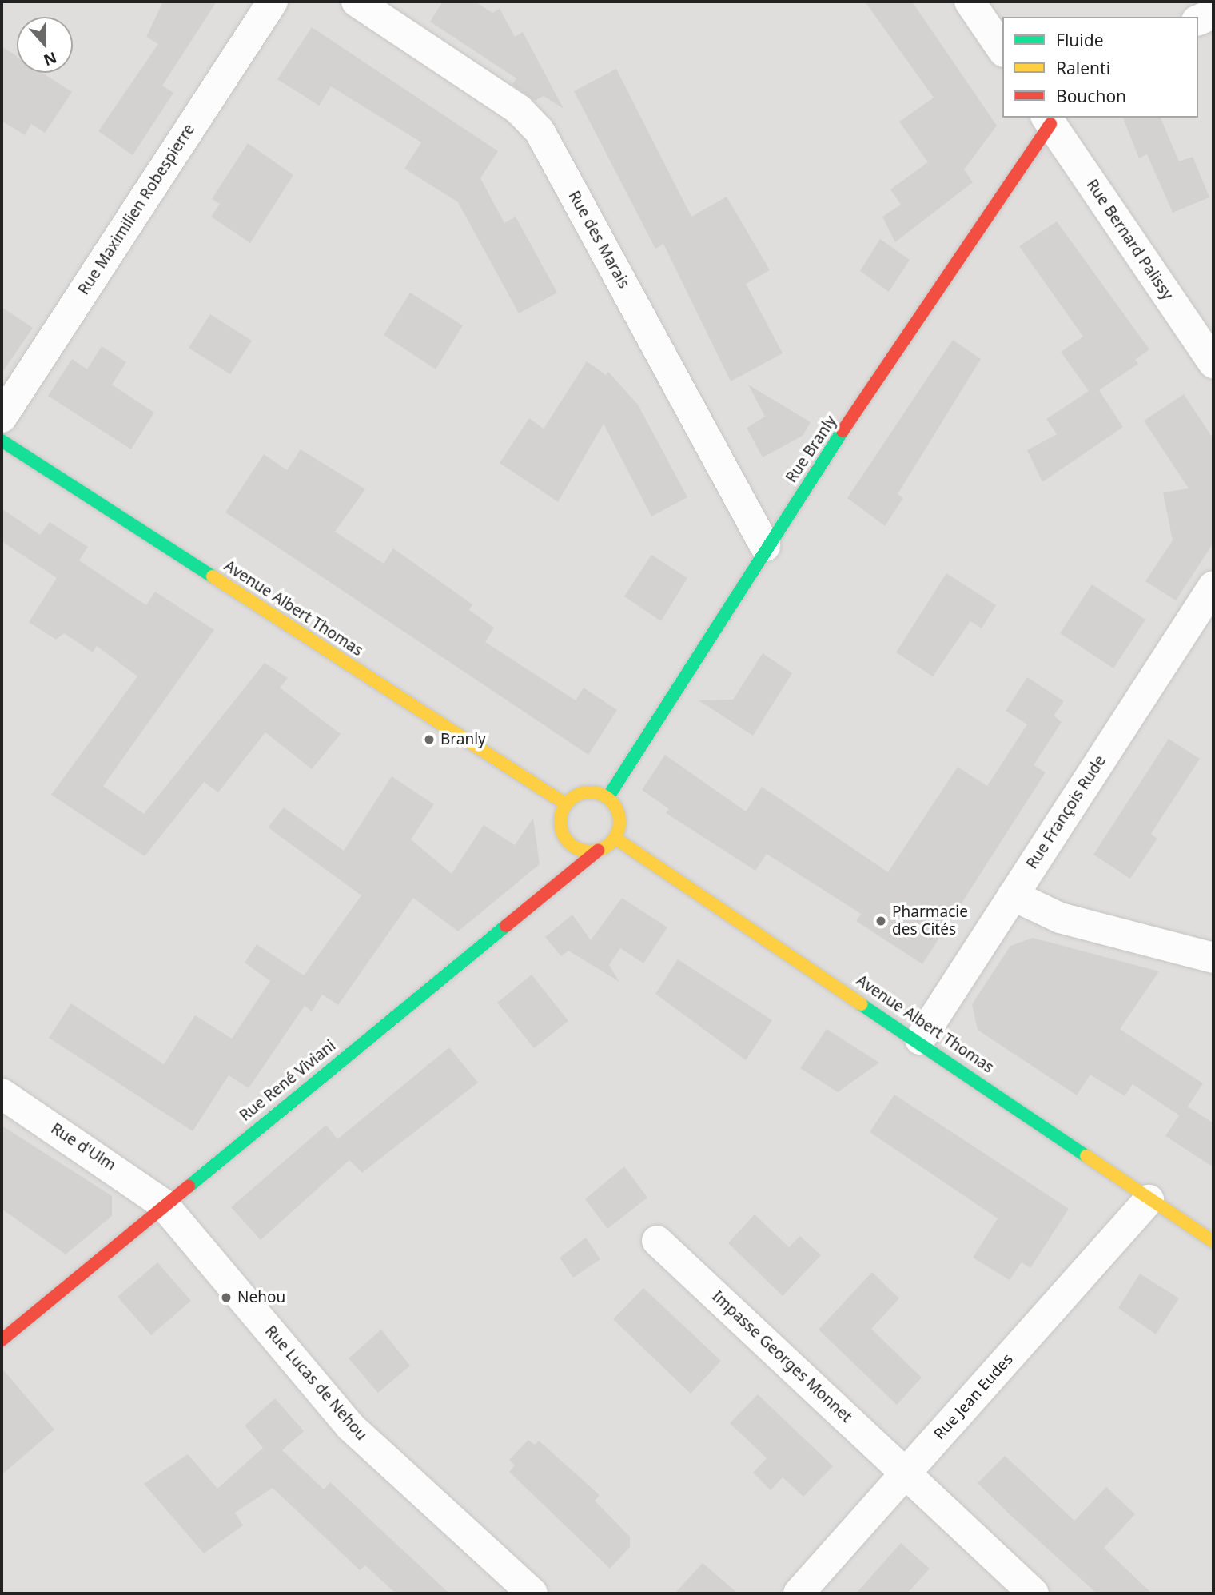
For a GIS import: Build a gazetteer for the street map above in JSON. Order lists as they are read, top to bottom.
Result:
{
  "streets": {
    "main road": ["Rue Branly", "Avenue Albert Thomas", "Rue René Viviani"],
    "street": [
      "Rue Maximilien Robespierre",
      "Rue des Marais",
      "Rue Bernard Palissy",
      "Rue François Rude",
      "Rue d'Ulm",
      "Impasse Georges Monnet",
      "Rue Lucas de Nehou",
      "Rue Jean Eudes"
    ]
  },
  "crossings": [
    ["Rue des Marais", "Rue Branly"],
    ["Rue Bernard Palissy", "Rue Branly"],
    ["Rue Branly", "Avenue Albert Thomas"],
    ["Rue Branly", "Rue René Viviani"],
    ["Avenue Albert Thomas", "Rue François Rude"],
    ["Avenue Albert Thomas", "Rue René Viviani"],
    ["Avenue Albert Thomas", "Rue Jean Eudes"],
    ["Rue René Viviani", "Rue d'Ulm"],
    ["Rue René Viviani", "Rue Lucas de Nehou"],
    ["Rue d'Ulm", "Rue Lucas de Nehou"],
    ["Impasse Georges Monnet", "Rue Jean Eudes"]
  ],
  "places": ["Branly", "Pharmacie des Cités", "Nehou"],
  "legend": ["Fluide", "Ralenti", "Bouchon"],
  "north": "bottom"
}
